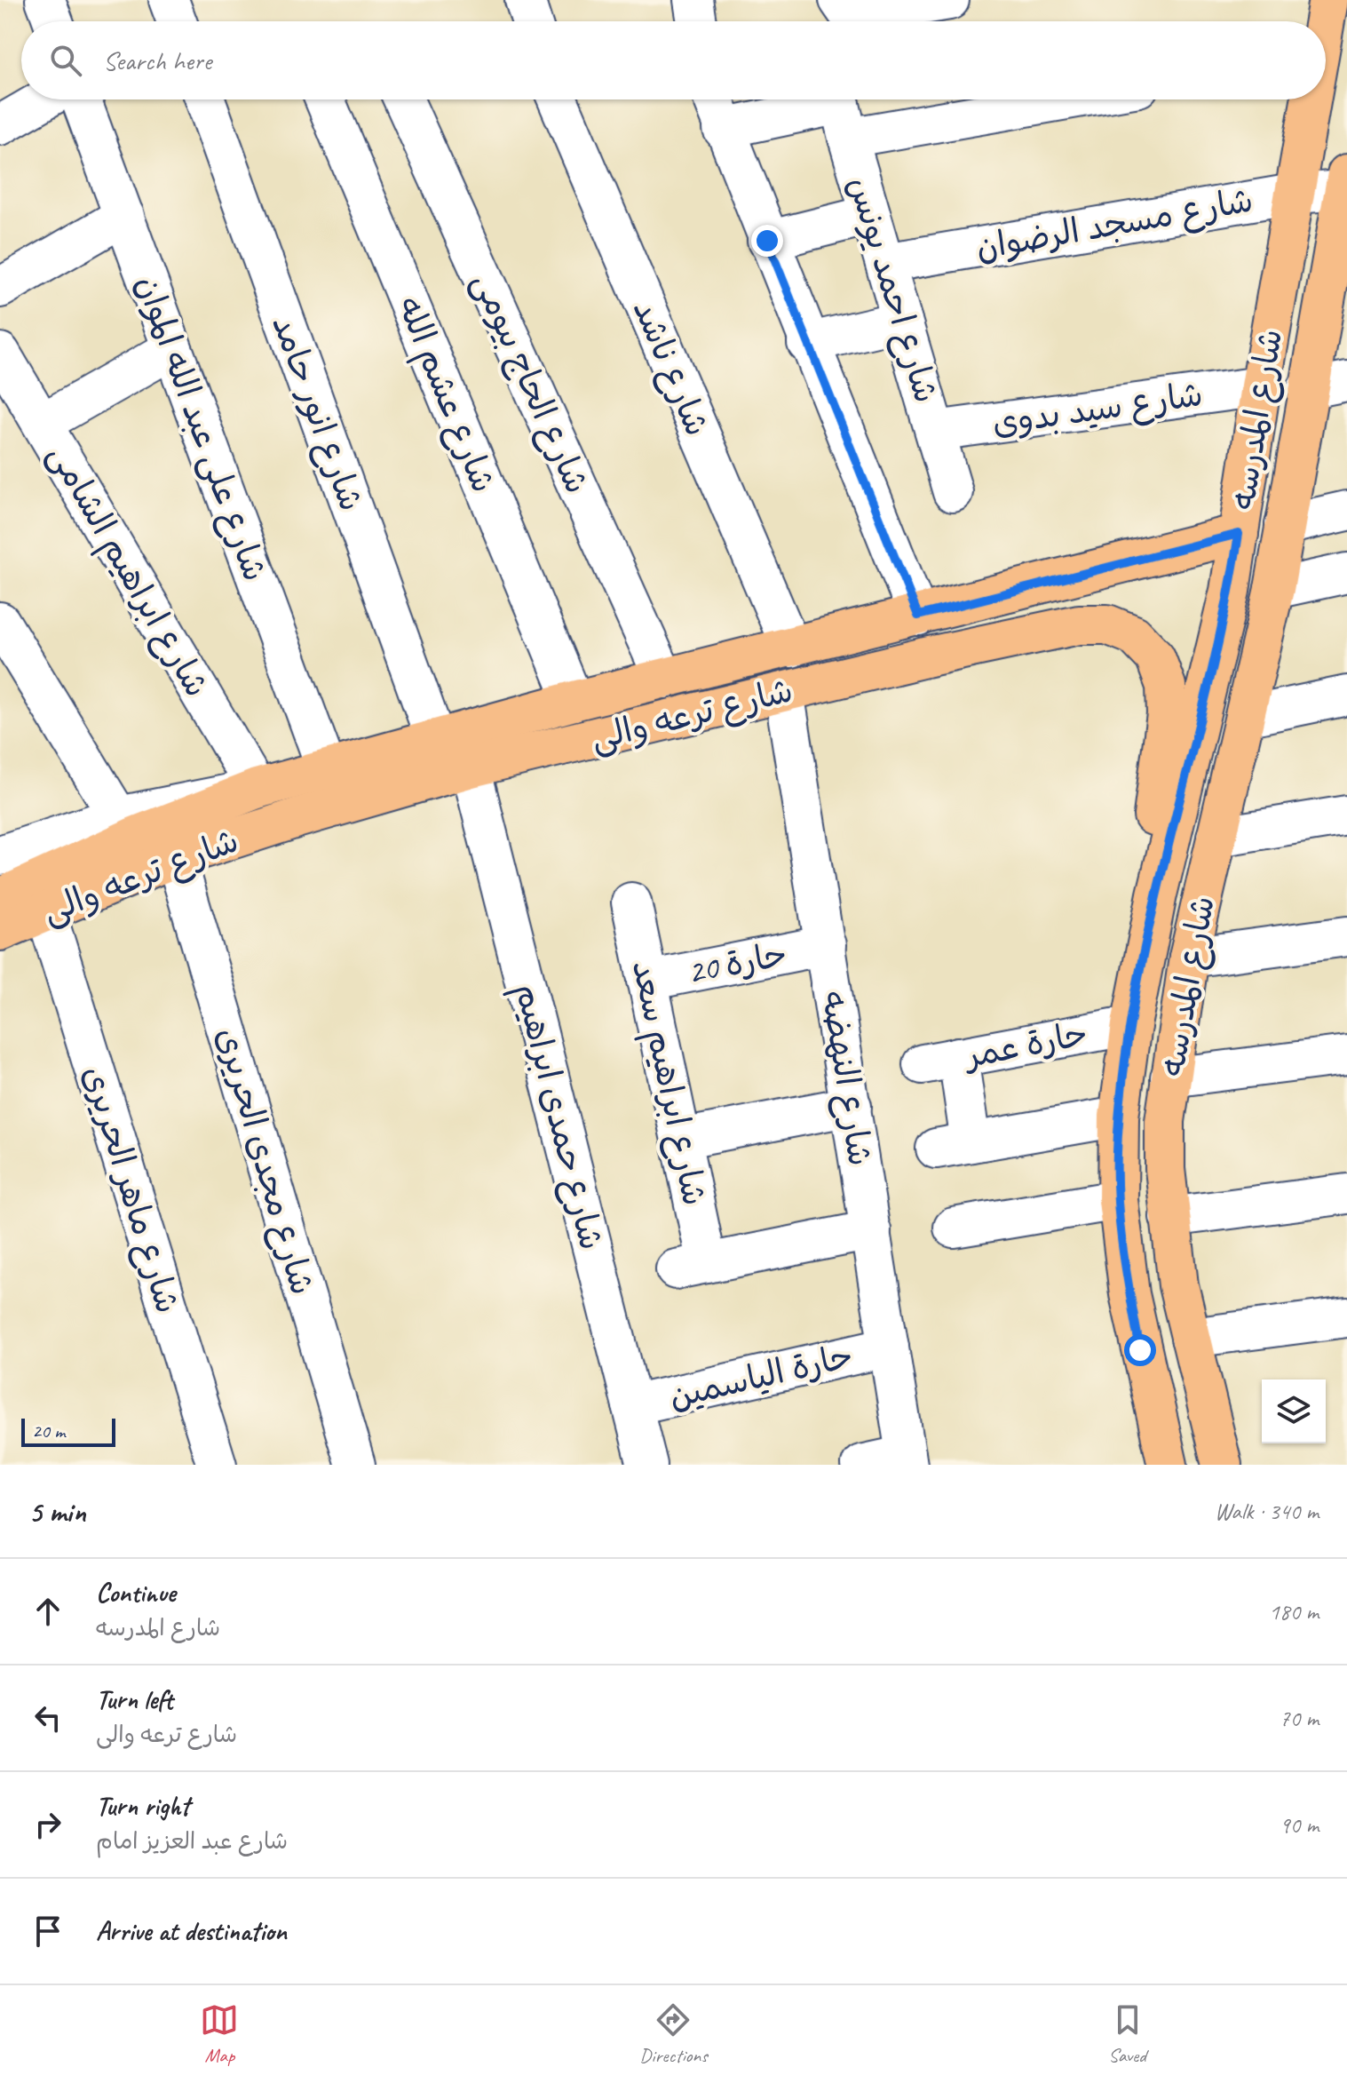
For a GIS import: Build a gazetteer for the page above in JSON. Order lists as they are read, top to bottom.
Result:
{
  "streets": {
    "main road": ["شارع المدرسه", "شارع ترعه والى"],
    "street": [
      "شارع مسجد الرضوان",
      "شارع احمد يونس",
      "شارع ناشد",
      "شارع الحاج بيومى",
      "شارع عشم الله",
      "شارع سيد بدوى",
      "شارع انور حامد",
      "شارع على عبد الله الموان",
      "شارع ابراهيم الشامى",
      "حارة 20",
      "حارة عمر",
      "شارع النهضه",
      "شارع ابراهيم سعد",
      "شارع حمدى ابراهيم",
      "شارع مجدى الحريرى",
      "شارع ماهر الحريرى",
      "حارة الياسمين"
    ]
  },
  "crossings": [
    ["شارع مسجد الرضوان", "شارع احمد يونس"],
    ["شارع مسجد الرضوان", "شارع المدرسه"],
    ["شارع احمد يونس", "شارع سيد بدوى"],
    ["شارع ناشد", "شارع ترعه والى"],
    ["شارع الحاج بيومى", "شارع ترعه والى"],
    ["شارع عشم الله", "شارع ترعه والى"],
    ["شارع سيد بدوى", "شارع المدرسه"],
    ["شارع انور حامد", "شارع ترعه والى"],
    ["شارع المدرسه", "شارع ترعه والى"],
    ["شارع المدرسه", "حارة عمر"],
    ["شارع على عبد الله الموان", "شارع ترعه والى"],
    ["شارع ابراهيم الشامى", "شارع ترعه والى"],
    ["شارع ترعه والى", "شارع النهضه"],
    ["شارع ترعه والى", "شارع حمدى ابراهيم"],
    ["شارع ترعه والى", "شارع مجدى الحريرى"],
    ["شارع ترعه والى", "شارع ماهر الحريرى"],
    ["حارة 20", "شارع النهضه"],
    ["حارة 20", "شارع ابراهيم سعد"],
    ["شارع النهضه", "شارع ابراهيم سعد"],
    ["شارع النهضه", "حارة الياسمين"],
    ["شارع حمدى ابراهيم", "حارة الياسمين"]
  ],
  "scale_bar": "20 m",
  "page": {
    "search": "Search here",
    "scale": "20 m",
    "heading": ["5 min", "Walk · 340 m"],
    "list": [
      ["Continue", "شارع المدرسه", "180 m"],
      ["Turn left", "شارع ترعه والى", "70 m"],
      ["Turn right", "شارع عبد العزيز امام", "90 m"],
      "Arrive at destination"
    ],
    "nav": ["Map", "Directions", "Saved"]
  }
}
